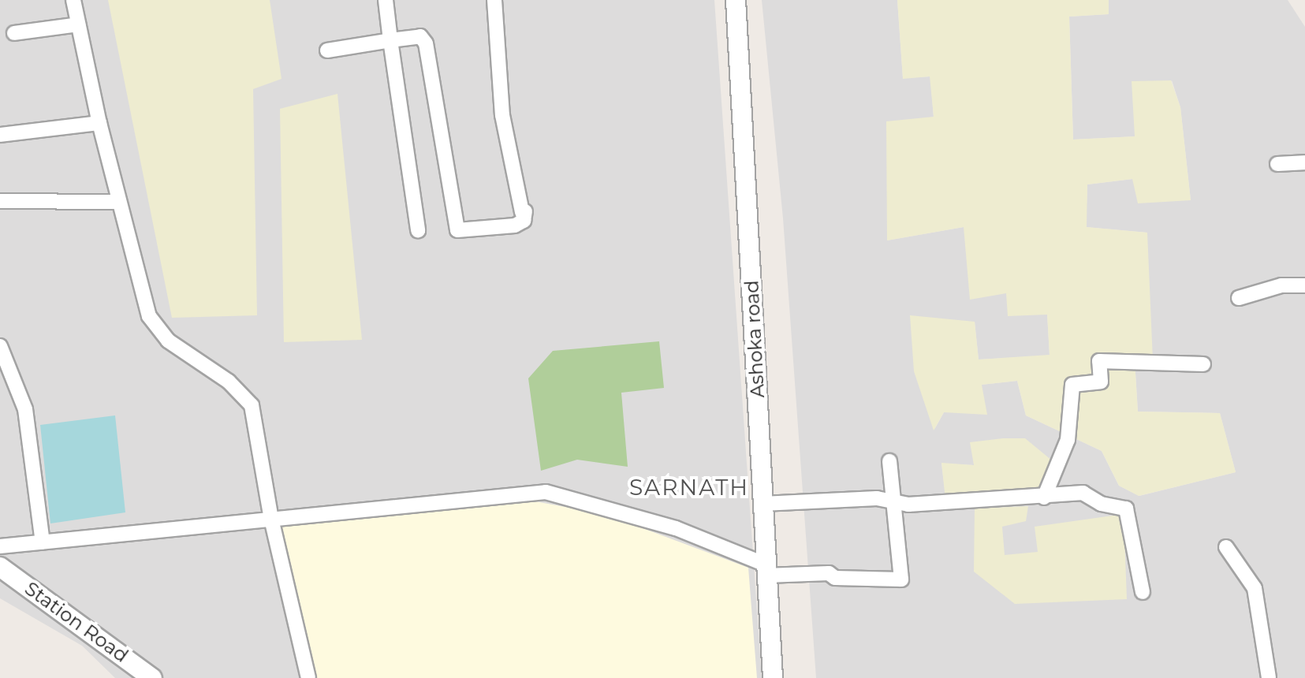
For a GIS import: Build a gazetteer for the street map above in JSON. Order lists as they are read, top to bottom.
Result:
{
  "streets": {
    "street": ["Ashoka road", "Station Road"]
  },
  "districts": ["SARNATH"]
}
